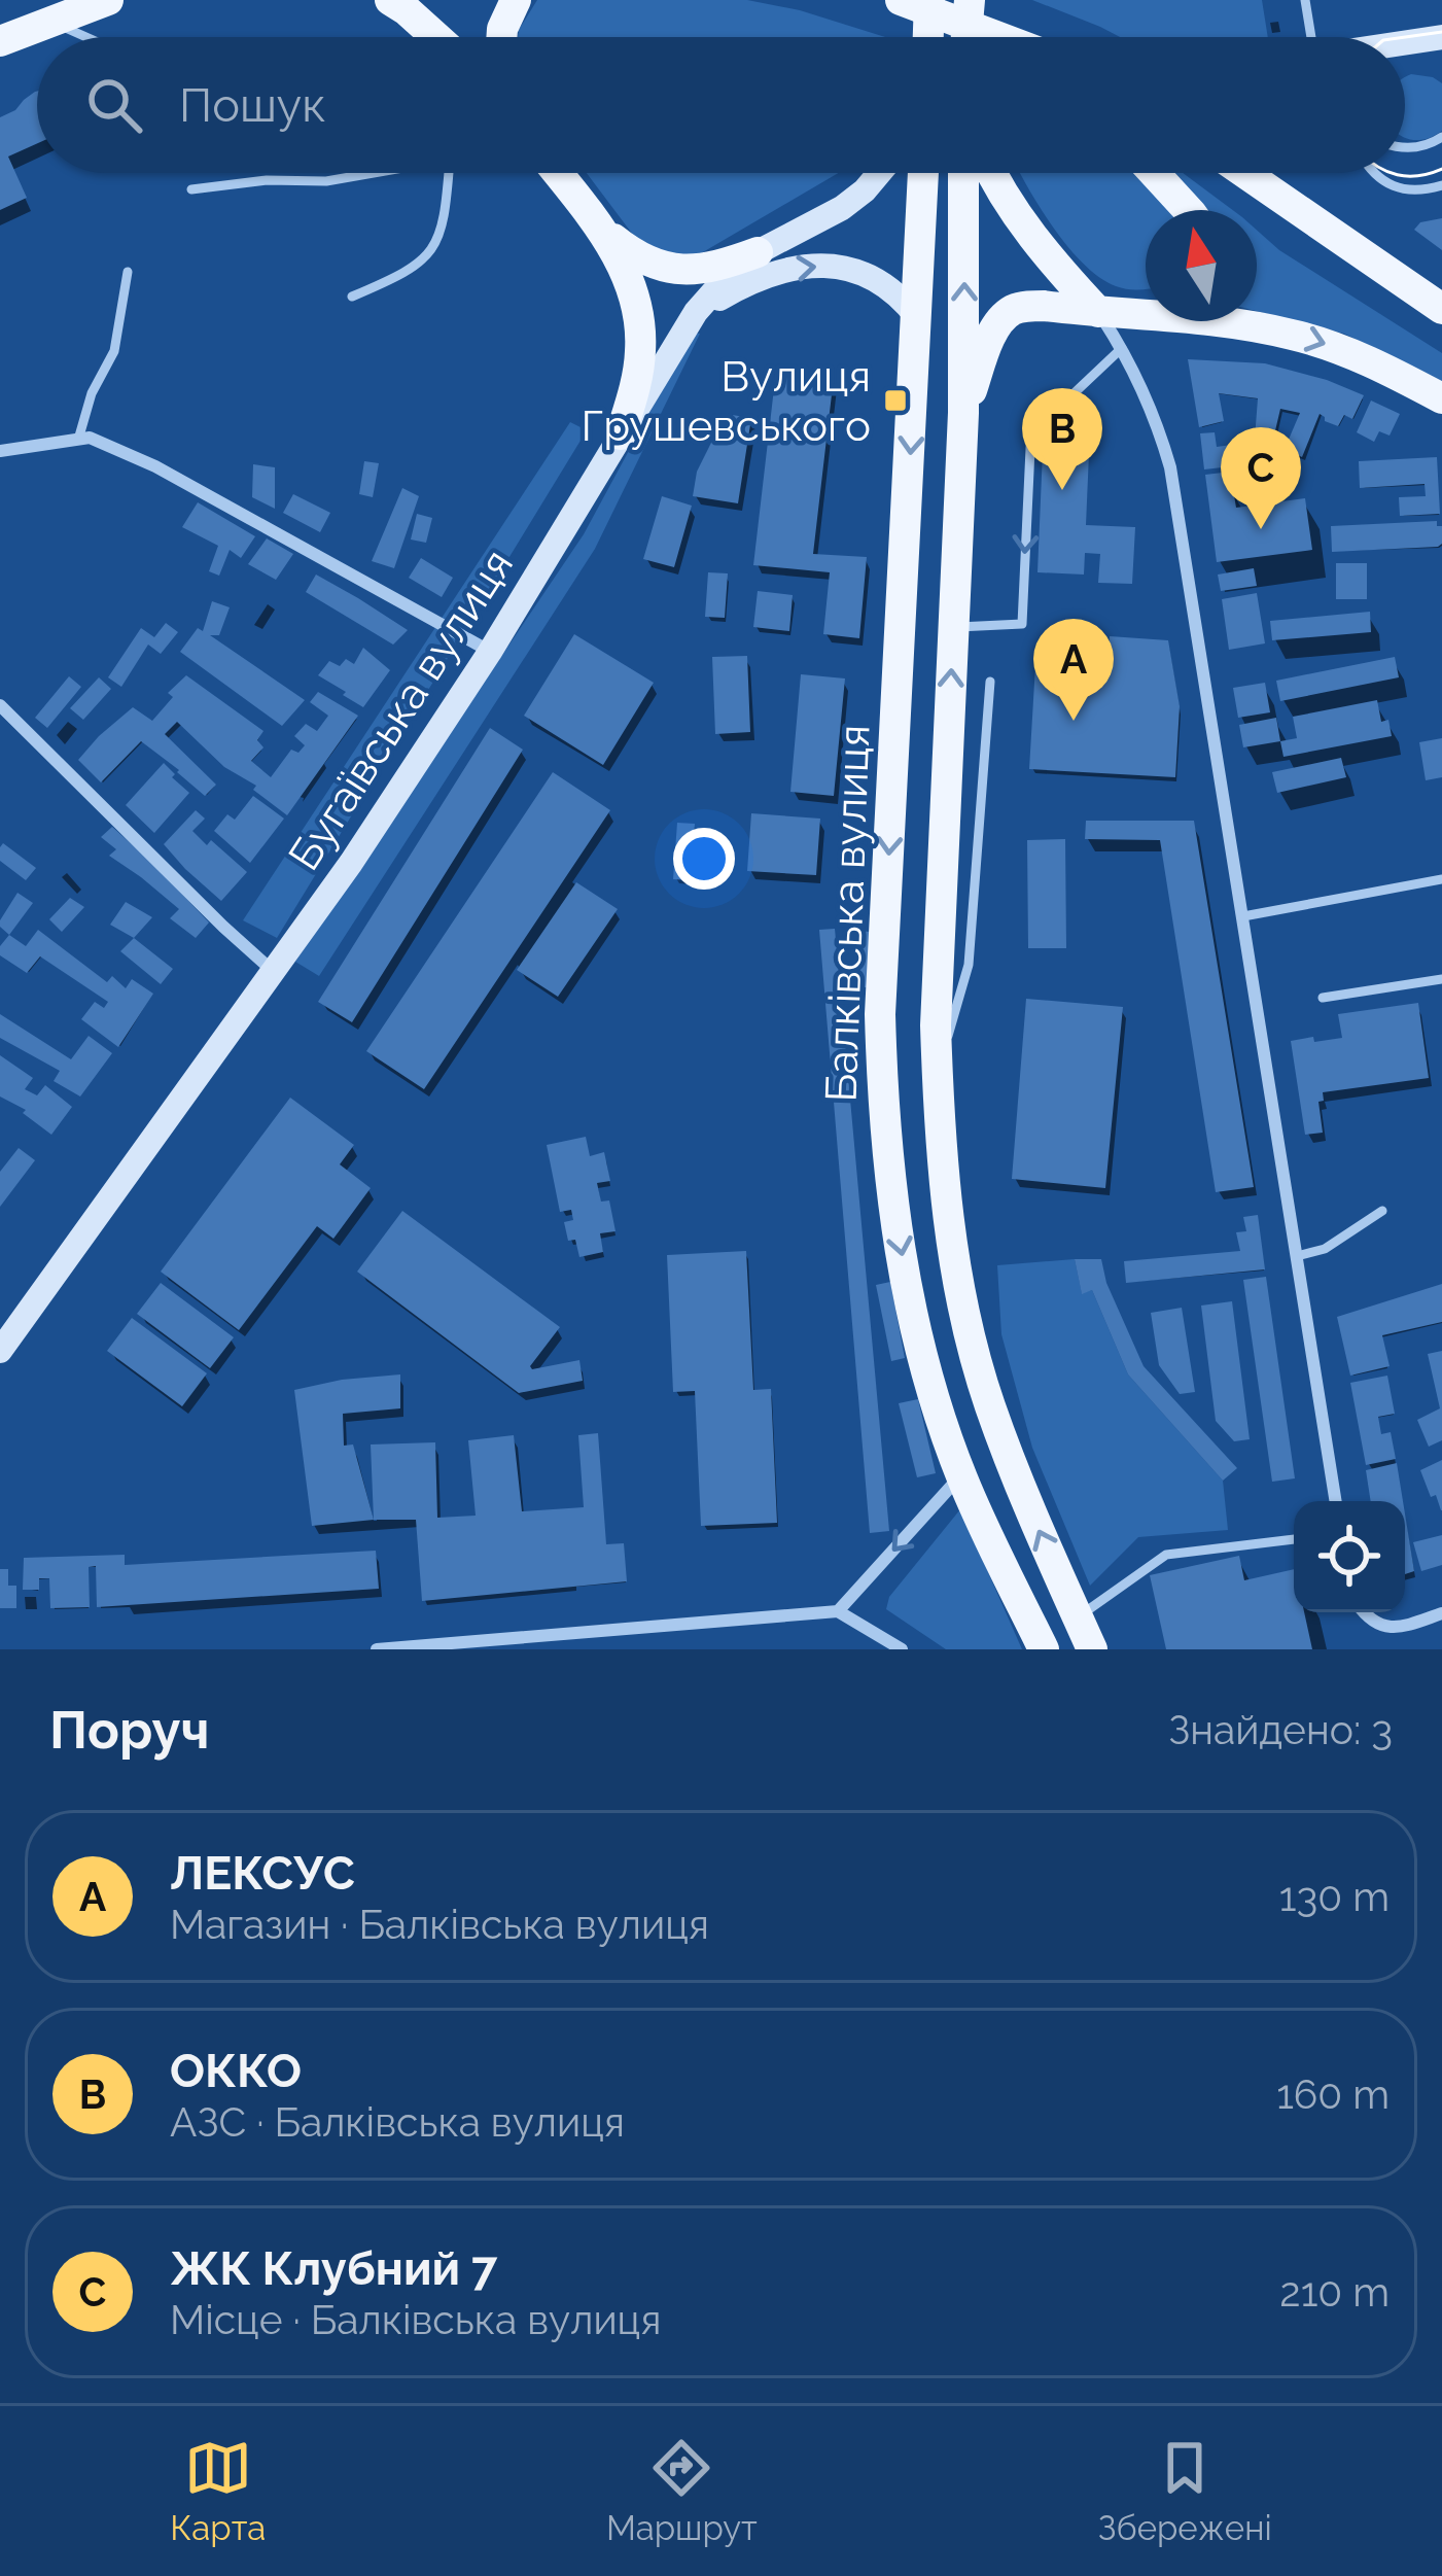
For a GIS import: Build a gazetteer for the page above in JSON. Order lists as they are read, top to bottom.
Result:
{
  "streets": {
    "main road": ["Бугаївська вулиця", "Балківська вулиця"]
  },
  "places": {
    "transit": ["Вулиця Грушевського"]
  },
  "north": "top",
  "page": {
    "search": "Пошук",
    "pins": ["B", "C", "A"],
    "heading": ["Поруч", "Знайдено: 3"],
    "list": [
      {
        "mark": "A",
        "name": "ЛЕКСУС",
        "note": "Магазин · Балківська вулиця",
        "value": "130 m"
      },
      {
        "mark": "B",
        "name": "ОККО",
        "note": "АЗС · Балківська вулиця",
        "value": "160 m"
      },
      {
        "mark": "C",
        "name": "ЖК Клубний 7",
        "note": "Місце · Балківська вулиця",
        "value": "210 m"
      }
    ],
    "nav": ["Карта", "Маршрут", "Збережені"]
  }
}
